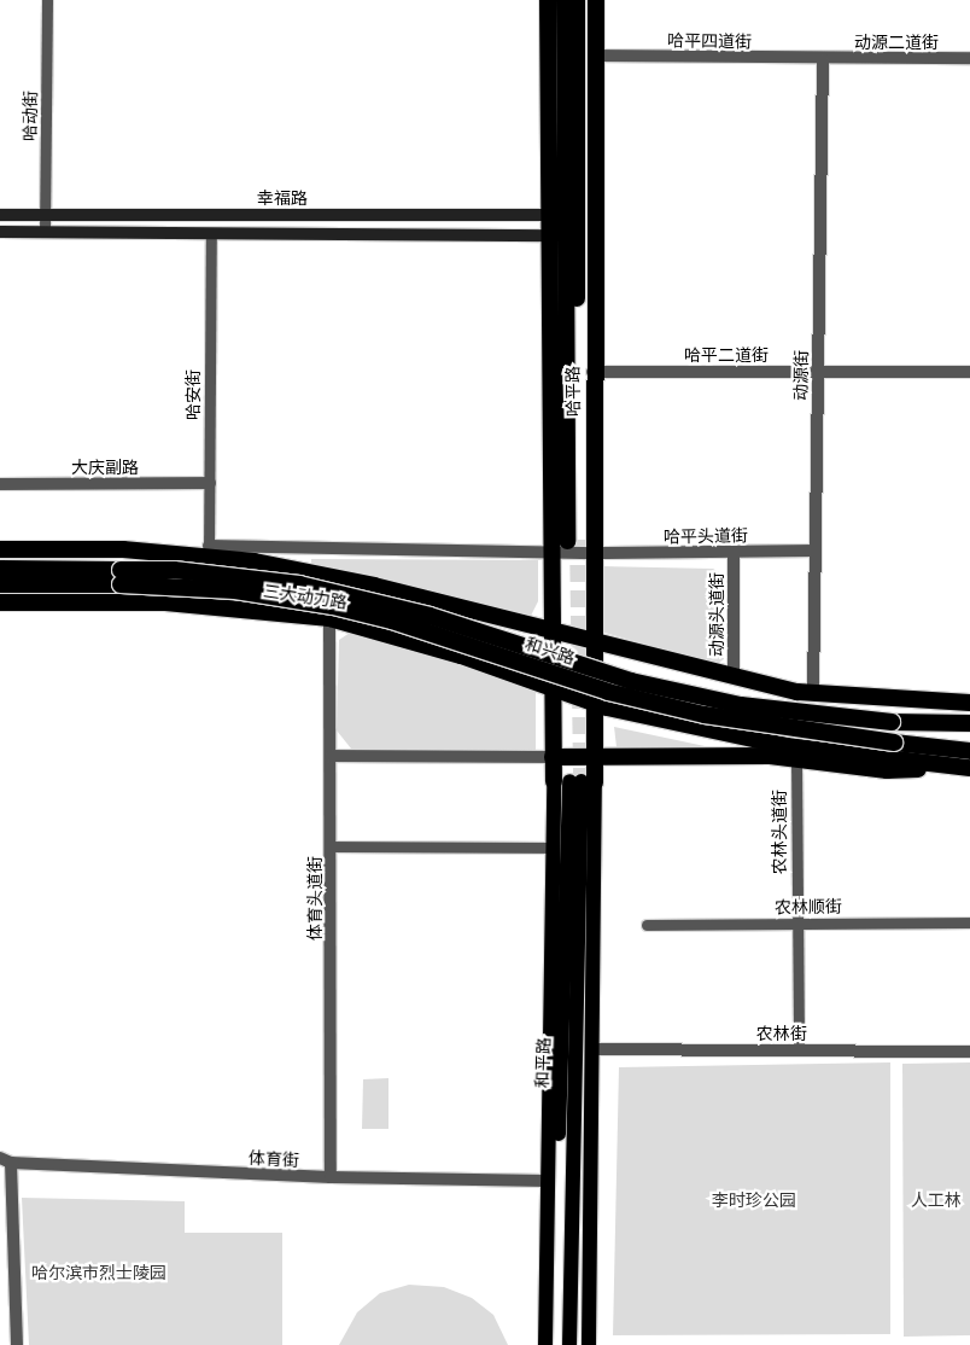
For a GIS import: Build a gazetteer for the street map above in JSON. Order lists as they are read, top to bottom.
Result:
{
  "streets": {
    "highway": ["哈平路", "三大动力路", "和兴路"],
    "main road": ["幸福路", "和平路"],
    "street": [
      "哈平四道街",
      "动源二道街",
      "哈动街",
      "哈平二道街",
      "动源街",
      "哈安街",
      "大庆副路",
      "哈平头道街",
      "动源头道街",
      "农林头道街",
      "体育头道街",
      "农林顺街",
      "农林街",
      "体育街"
    ]
  },
  "crossings": [
    ["哈平四道街", "动源二道街"],
    ["哈平四道街", "动源街"],
    ["哈平四道街", "哈平路"],
    ["动源二道街", "动源街"],
    ["哈动街", "幸福路"],
    ["幸福路", "哈平路"],
    ["哈平二道街", "动源街"],
    ["哈平二道街", "哈平路"],
    ["动源街", "哈平头道街"],
    ["动源街", "和兴路"],
    ["哈平路", "哈平头道街"],
    ["哈平路", "三大动力路"],
    ["哈平路", "和兴路"],
    ["哈平路", "和平路"],
    ["哈安街", "大庆副路"],
    ["哈安街", "哈平头道街"],
    ["哈安街", "三大动力路"],
    ["哈平头道街", "三大动力路"],
    ["哈平头道街", "动源头道街"],
    ["三大动力路", "和兴路"],
    ["三大动力路", "体育头道街"],
    ["动源头道街", "和兴路"],
    ["农林头道街", "农林顺街"],
    ["农林头道街", "农林街"],
    ["体育头道街", "体育街"]
  ],
  "parks": ["李时珍公园", "人工林", "哈尔滨市烈士陵园"]
}
